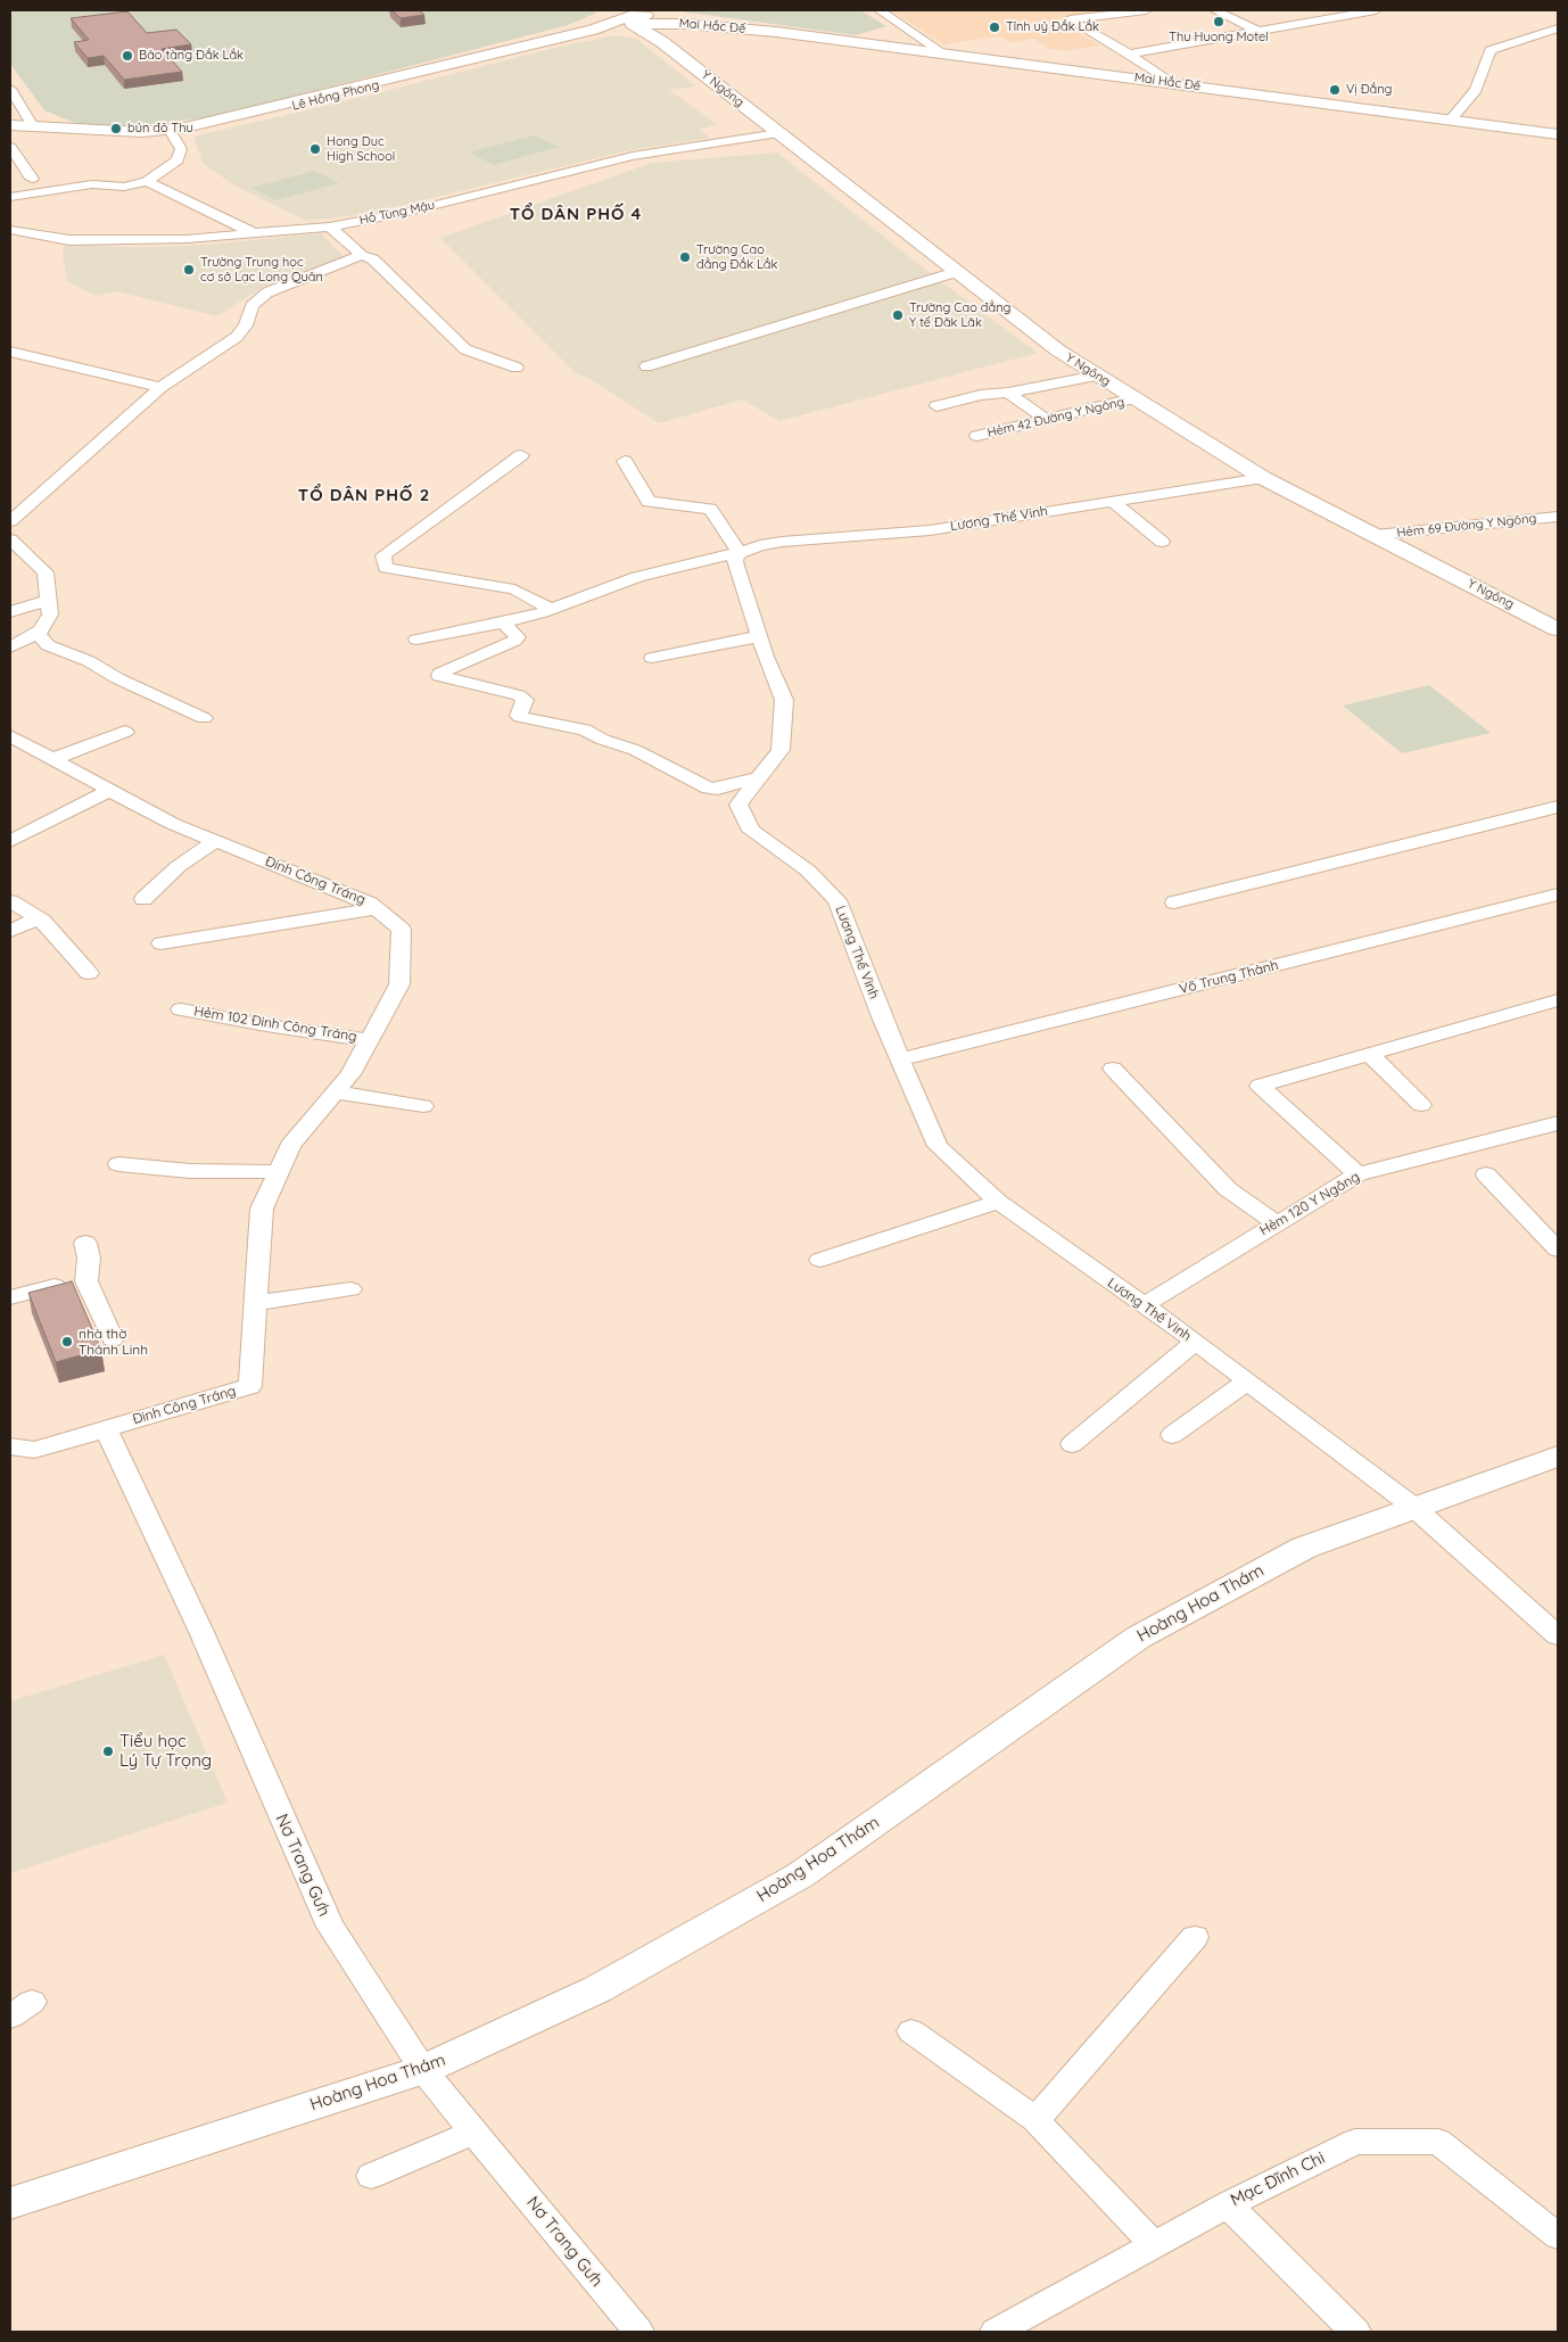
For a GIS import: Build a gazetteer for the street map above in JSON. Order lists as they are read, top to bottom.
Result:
{
  "streets": {
    "street": [
      "Mai Hắc Đế",
      "Y Ngông",
      "Lê Hồng Phong",
      "Hồ Tùng Mậu",
      "Hẻm 42 Đường Y Ngông",
      "Lương Thế Vinh",
      "Hẻm 69 Đường Y Ngông",
      "Đinh Công Tráng",
      "Võ Trung Thành",
      "Hẻm 102 Đinh Công Tráng",
      "Hẻm 120 Y Ngông",
      "Hoàng Hoa Thám",
      "Nơ Trang Gưh",
      "Mạc Đĩnh Chi"
    ]
  },
  "crossings": [
    ["Mai Hắc Đế", "Y Ngông"],
    ["Mai Hắc Đế", "Lê Hồng Phong"],
    ["Y Ngông", "Lê Hồng Phong"],
    ["Y Ngông", "Hồ Tùng Mậu"],
    ["Y Ngông", "Hẻm 42 Đường Y Ngông"],
    ["Y Ngông", "Lương Thế Vinh"],
    ["Y Ngông", "Hẻm 69 Đường Y Ngông"],
    ["Lương Thế Vinh", "Võ Trung Thành"],
    ["Lương Thế Vinh", "Hẻm 120 Y Ngông"],
    ["Lương Thế Vinh", "Hoàng Hoa Thám"],
    ["Đinh Công Tráng", "Hẻm 102 Đinh Công Tráng"],
    ["Đinh Công Tráng", "Nơ Trang Gưh"],
    ["Hoàng Hoa Thám", "Nơ Trang Gưh"]
  ],
  "districts": ["TỔ DÂN PHỐ 4", "TỔ DÂN PHỐ 2"],
  "places": [
    "Thu Huong Motel",
    "Tỉnh uỷ Đắk Lắk",
    "Bảo tàng Đắk Lắk",
    "Vị Đắng",
    "bún đỏ Thu",
    "Hong Duc High School",
    "Trường Cao đẳng Đắk Lắk",
    "Trường Trung học cơ sở Lạc Long Quân",
    "Trường Cao đẳng Y tế Đăk Lăk",
    "nhà thờ Thánh Linh",
    "Tiểu học Lý Tự Trọng"
  ]
}
